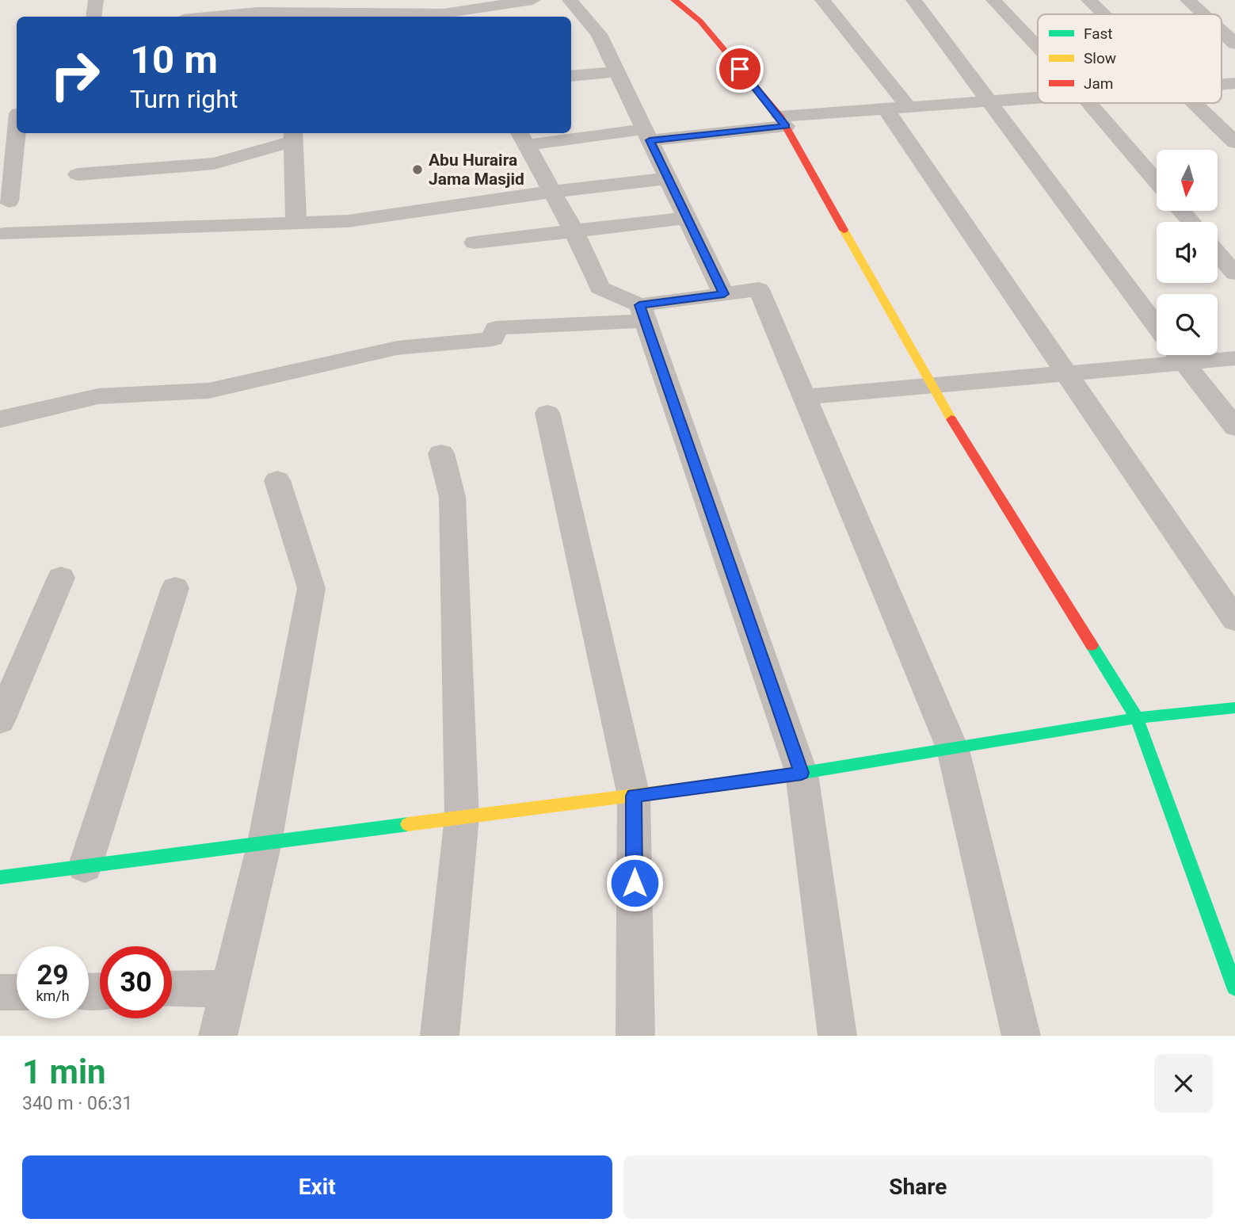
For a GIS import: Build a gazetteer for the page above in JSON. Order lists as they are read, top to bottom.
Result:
{
  "places": ["Abu Huraira Jama Masjid"],
  "legend": ["Fast", "Slow", "Jam"],
  "north": "bottom",
  "page": {
    "turn": ["10 m", "Turn right"],
    "speed": "29 km/h",
    "limit": "30",
    "heading": ["1 min", "340 m · 06:31"],
    "buttons": ["Exit", "Share"]
  }
}
